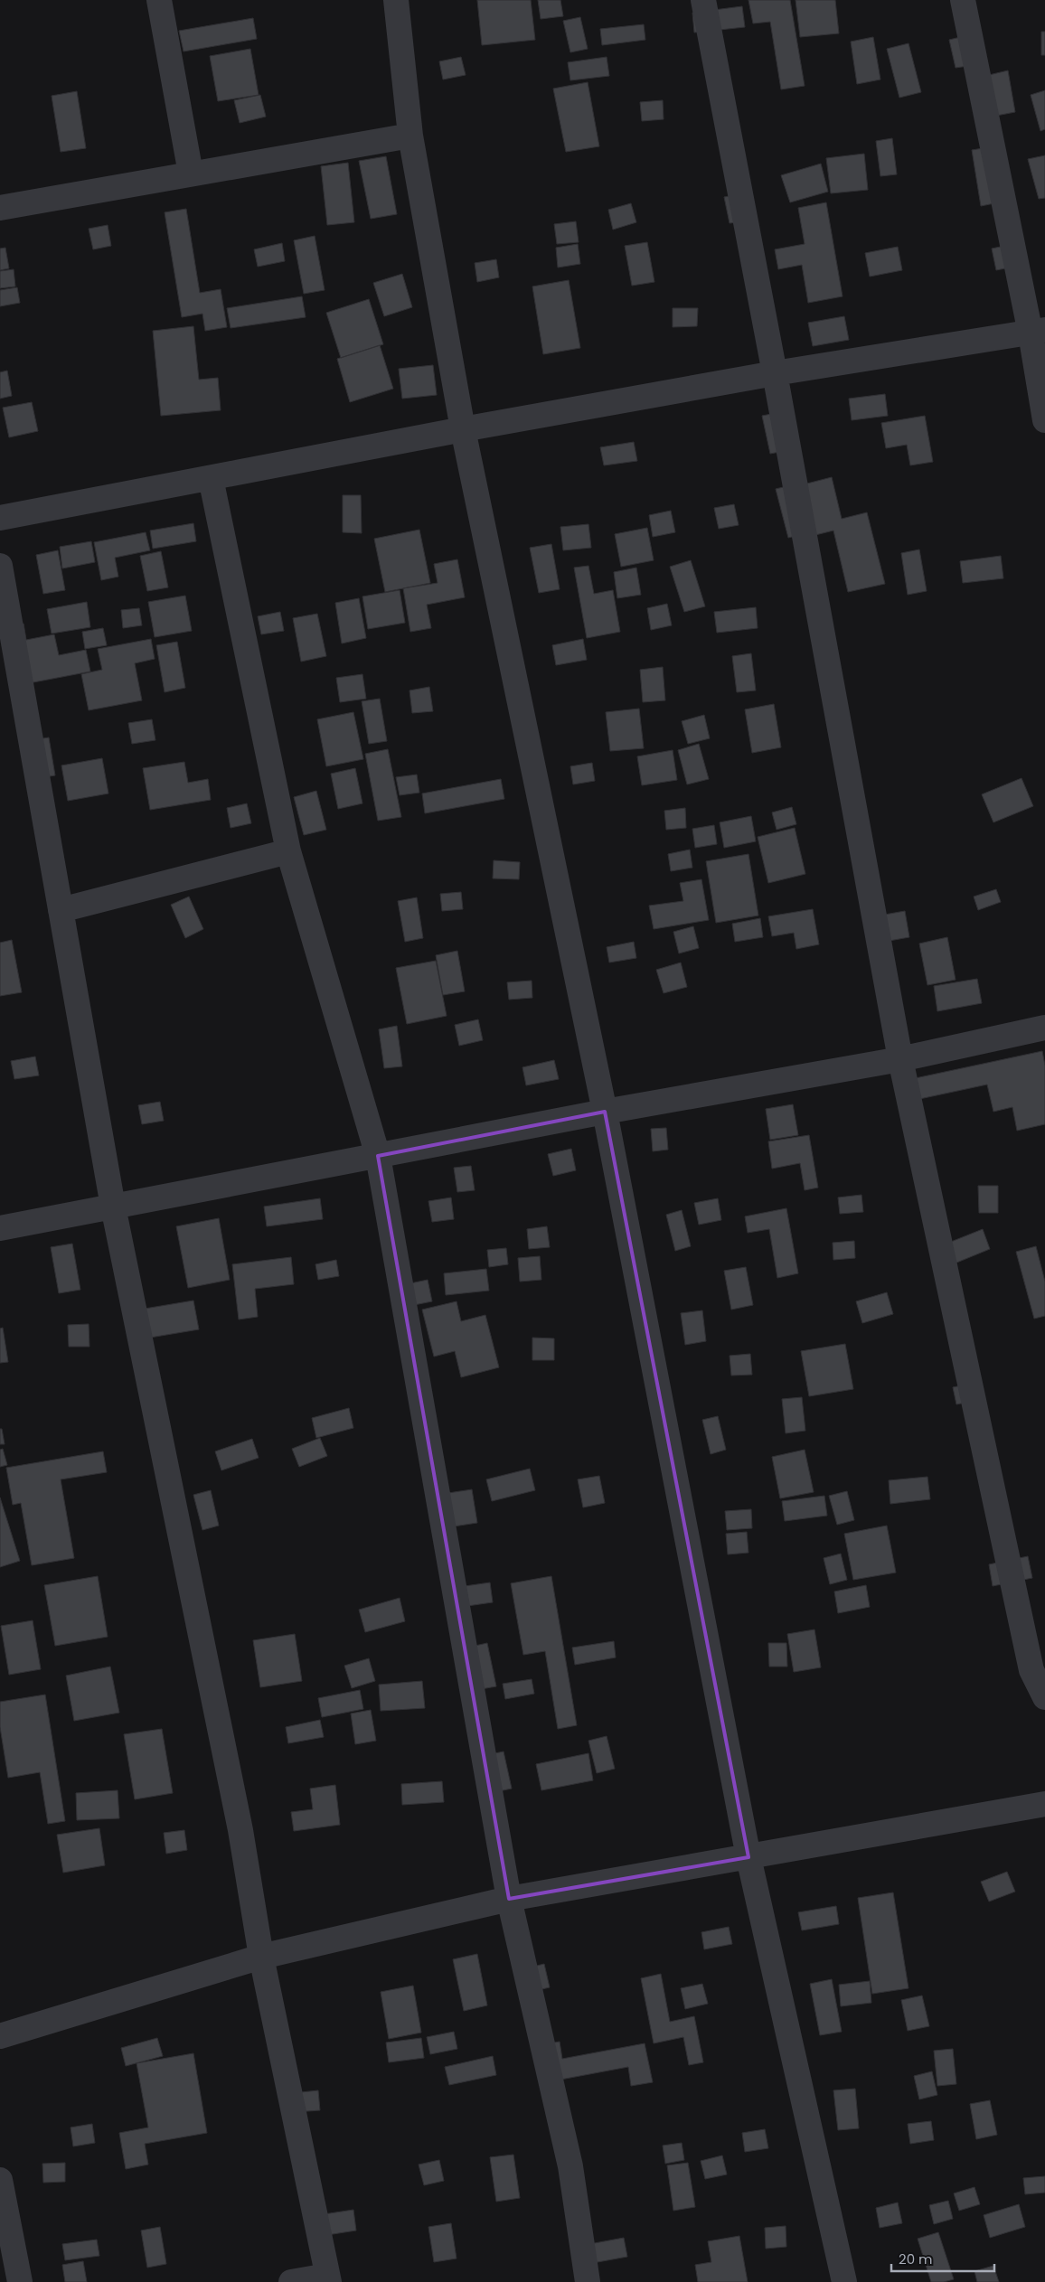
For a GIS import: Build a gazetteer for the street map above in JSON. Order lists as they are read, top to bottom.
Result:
{
  "scale_bar": "20 m"
}
